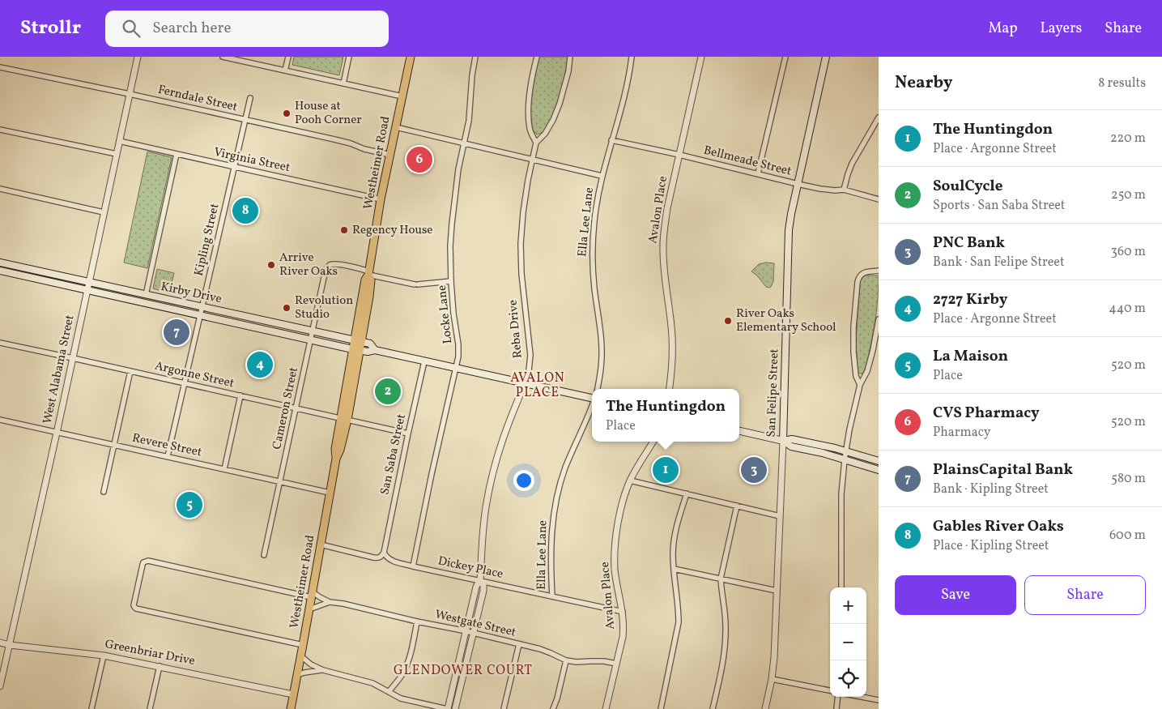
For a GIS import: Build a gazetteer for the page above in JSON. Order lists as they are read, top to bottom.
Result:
{
  "streets": {
    "main road": ["Westheimer Road", "Kirby Drive", "San Felipe Street"],
    "street": [
      "Ferndale Street",
      "Virginia Street",
      "Bellmeade Street",
      "Avalon Place",
      "Ella Lee Lane",
      "Kipling Street",
      "Locke Lane",
      "Reba Drive",
      "West Alabama Street",
      "Argonne Street",
      "Cameron Street",
      "Revere Street",
      "San Saba Street",
      "Dickey Place",
      "Westgate Street",
      "Greenbriar Drive"
    ]
  },
  "crossings": [
    ["Ferndale Street", "Westheimer Road"],
    ["Ferndale Street", "Kipling Street"],
    ["Ferndale Street", "West Alabama Street"],
    ["Virginia Street", "Westheimer Road"],
    ["Virginia Street", "Kipling Street"],
    ["Virginia Street", "West Alabama Street"],
    ["Bellmeade Street", "Avalon Place"],
    ["Bellmeade Street", "Ella Lee Lane"],
    ["Bellmeade Street", "San Felipe Street"],
    ["Westheimer Road", "Kirby Drive"],
    ["Westheimer Road", "Argonne Street"],
    ["Westheimer Road", "Cameron Street"],
    ["Westheimer Road", "Revere Street"],
    ["Westheimer Road", "Westgate Street"],
    ["Westheimer Road", "Greenbriar Drive"],
    ["Avalon Place", "Dickey Place"],
    ["Avalon Place", "Westgate Street"],
    ["Ella Lee Lane", "Dickey Place"],
    ["Kipling Street", "Kirby Drive"],
    ["Kipling Street", "Argonne Street"],
    ["Kipling Street", "Revere Street"],
    ["Kirby Drive", "Locke Lane"],
    ["Kirby Drive", "Reba Drive"],
    ["Kirby Drive", "West Alabama Street"],
    ["Kirby Drive", "Cameron Street"],
    ["Kirby Drive", "San Saba Street"],
    ["Locke Lane", "Dickey Place"],
    ["Reba Drive", "Dickey Place"],
    ["Reba Drive", "Westgate Street"],
    ["West Alabama Street", "Argonne Street"],
    ["West Alabama Street", "Revere Street"],
    ["West Alabama Street", "Greenbriar Drive"],
    ["Argonne Street", "Cameron Street"],
    ["Argonne Street", "San Saba Street"],
    ["Cameron Street", "Revere Street"],
    ["San Saba Street", "Dickey Place"]
  ],
  "districts": ["AVALON PLACE", "GLENDOWER COURT"],
  "places": [
    "House at Pooh Corner",
    "Regency House",
    "Arrive River Oaks",
    "Revolution Studio",
    "River Oaks Elementary School"
  ],
  "page": {
    "header": "Strollr",
    "search": "Search here",
    "nav": ["Map", "Layers", "Share"],
    "heading": ["Nearby", "8 results"],
    "list": [
      {
        "mark": "1",
        "name": "The Huntingdon",
        "note": "Place · Argonne Street",
        "value": "220 m"
      },
      {
        "mark": "2",
        "name": "SoulCycle",
        "note": "Sports · San Saba Street",
        "value": "250 m"
      },
      {
        "mark": "3",
        "name": "PNC Bank",
        "note": "Bank · San Felipe Street",
        "value": "360 m"
      },
      {
        "mark": "4",
        "name": "2727 Kirby",
        "note": "Place · Argonne Street",
        "value": "440 m"
      },
      {
        "mark": "5",
        "name": "La Maison",
        "note": "Place",
        "value": "520 m"
      },
      {
        "mark": "6",
        "name": "CVS Pharmacy",
        "note": "Pharmacy",
        "value": "520 m"
      },
      {
        "mark": "7",
        "name": "PlainsCapital Bank",
        "note": "Bank · Kipling Street",
        "value": "580 m"
      },
      {
        "mark": "8",
        "name": "Gables River Oaks",
        "note": "Place · Kipling Street",
        "value": "600 m"
      }
    ],
    "pins": [
      "6",
      "8",
      "7",
      "4",
      "2",
      "1",
      "3",
      "5"
    ],
    "popup": ["The Huntingdon", "Place"],
    "buttons": ["Save", "Share"],
    "map_buttons": ["+", "−"]
  }
}
